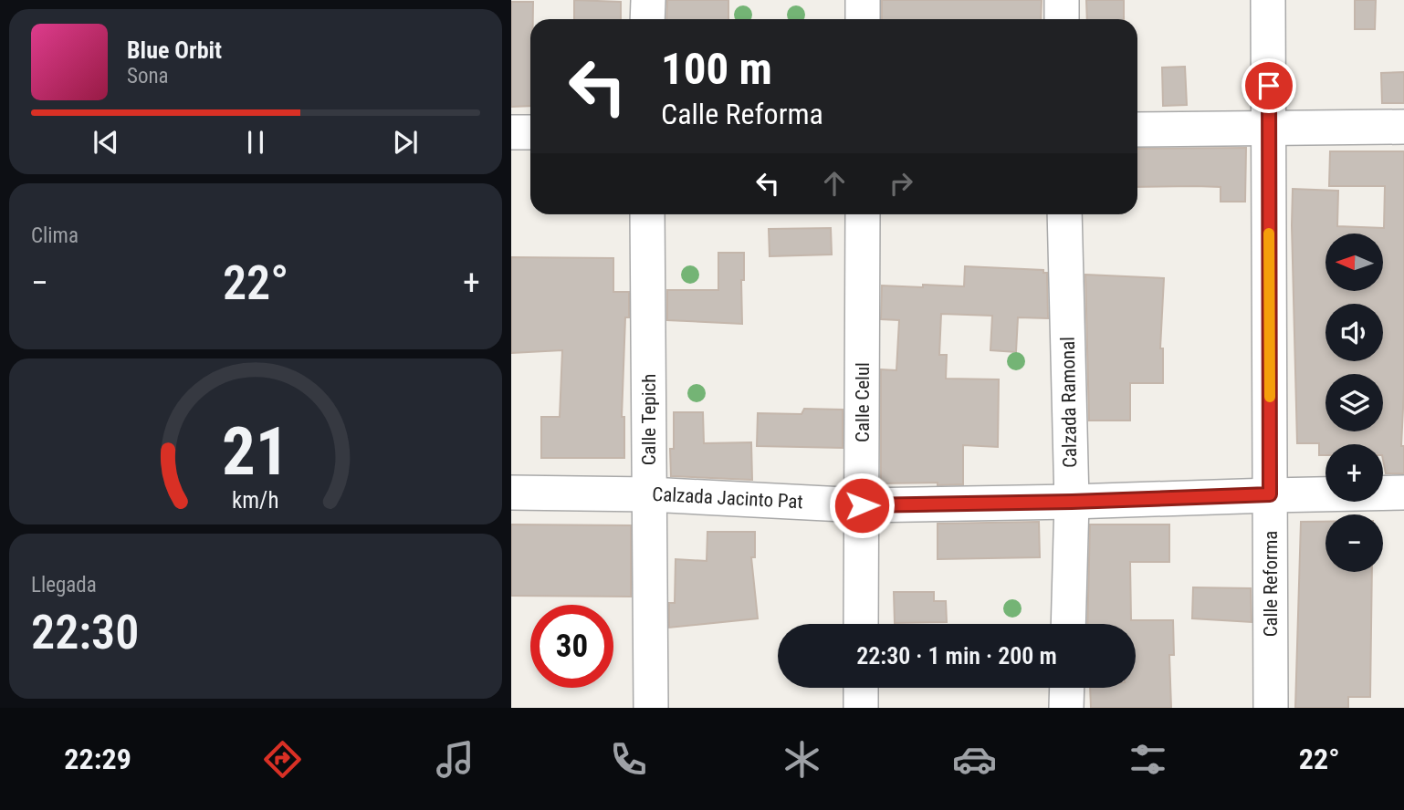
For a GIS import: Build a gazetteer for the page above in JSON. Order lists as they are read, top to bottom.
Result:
{
  "streets": {
    "street": [
      "Calle Celul",
      "Calzada Ramonal",
      "Calle Tepich",
      "Calzada Jacinto Pat",
      "Calle Reforma"
    ]
  },
  "crossings": [
    ["Calle Celul", "Calzada Jacinto Pat"],
    ["Calzada Ramonal", "Calzada Jacinto Pat"],
    ["Calle Tepich", "Calzada Jacinto Pat"],
    ["Calzada Jacinto Pat", "Calle Reforma"]
  ],
  "north": "left",
  "page": {
    "turn": ["100 m", "Calle Reforma"],
    "song": ["Blue Orbit", "Sona"],
    "tile": [
      "Clima",
      ["Llegada", "22:30"]
    ],
    "map_buttons": ["+", "−"],
    "heat": ["−", "22°", "+"],
    "limit": "30",
    "trip": "22:30 · 1 min · 200 m",
    "tabs": ["22:29", "22°"],
    "gauge": ["21", "km/h"]
  }
}
